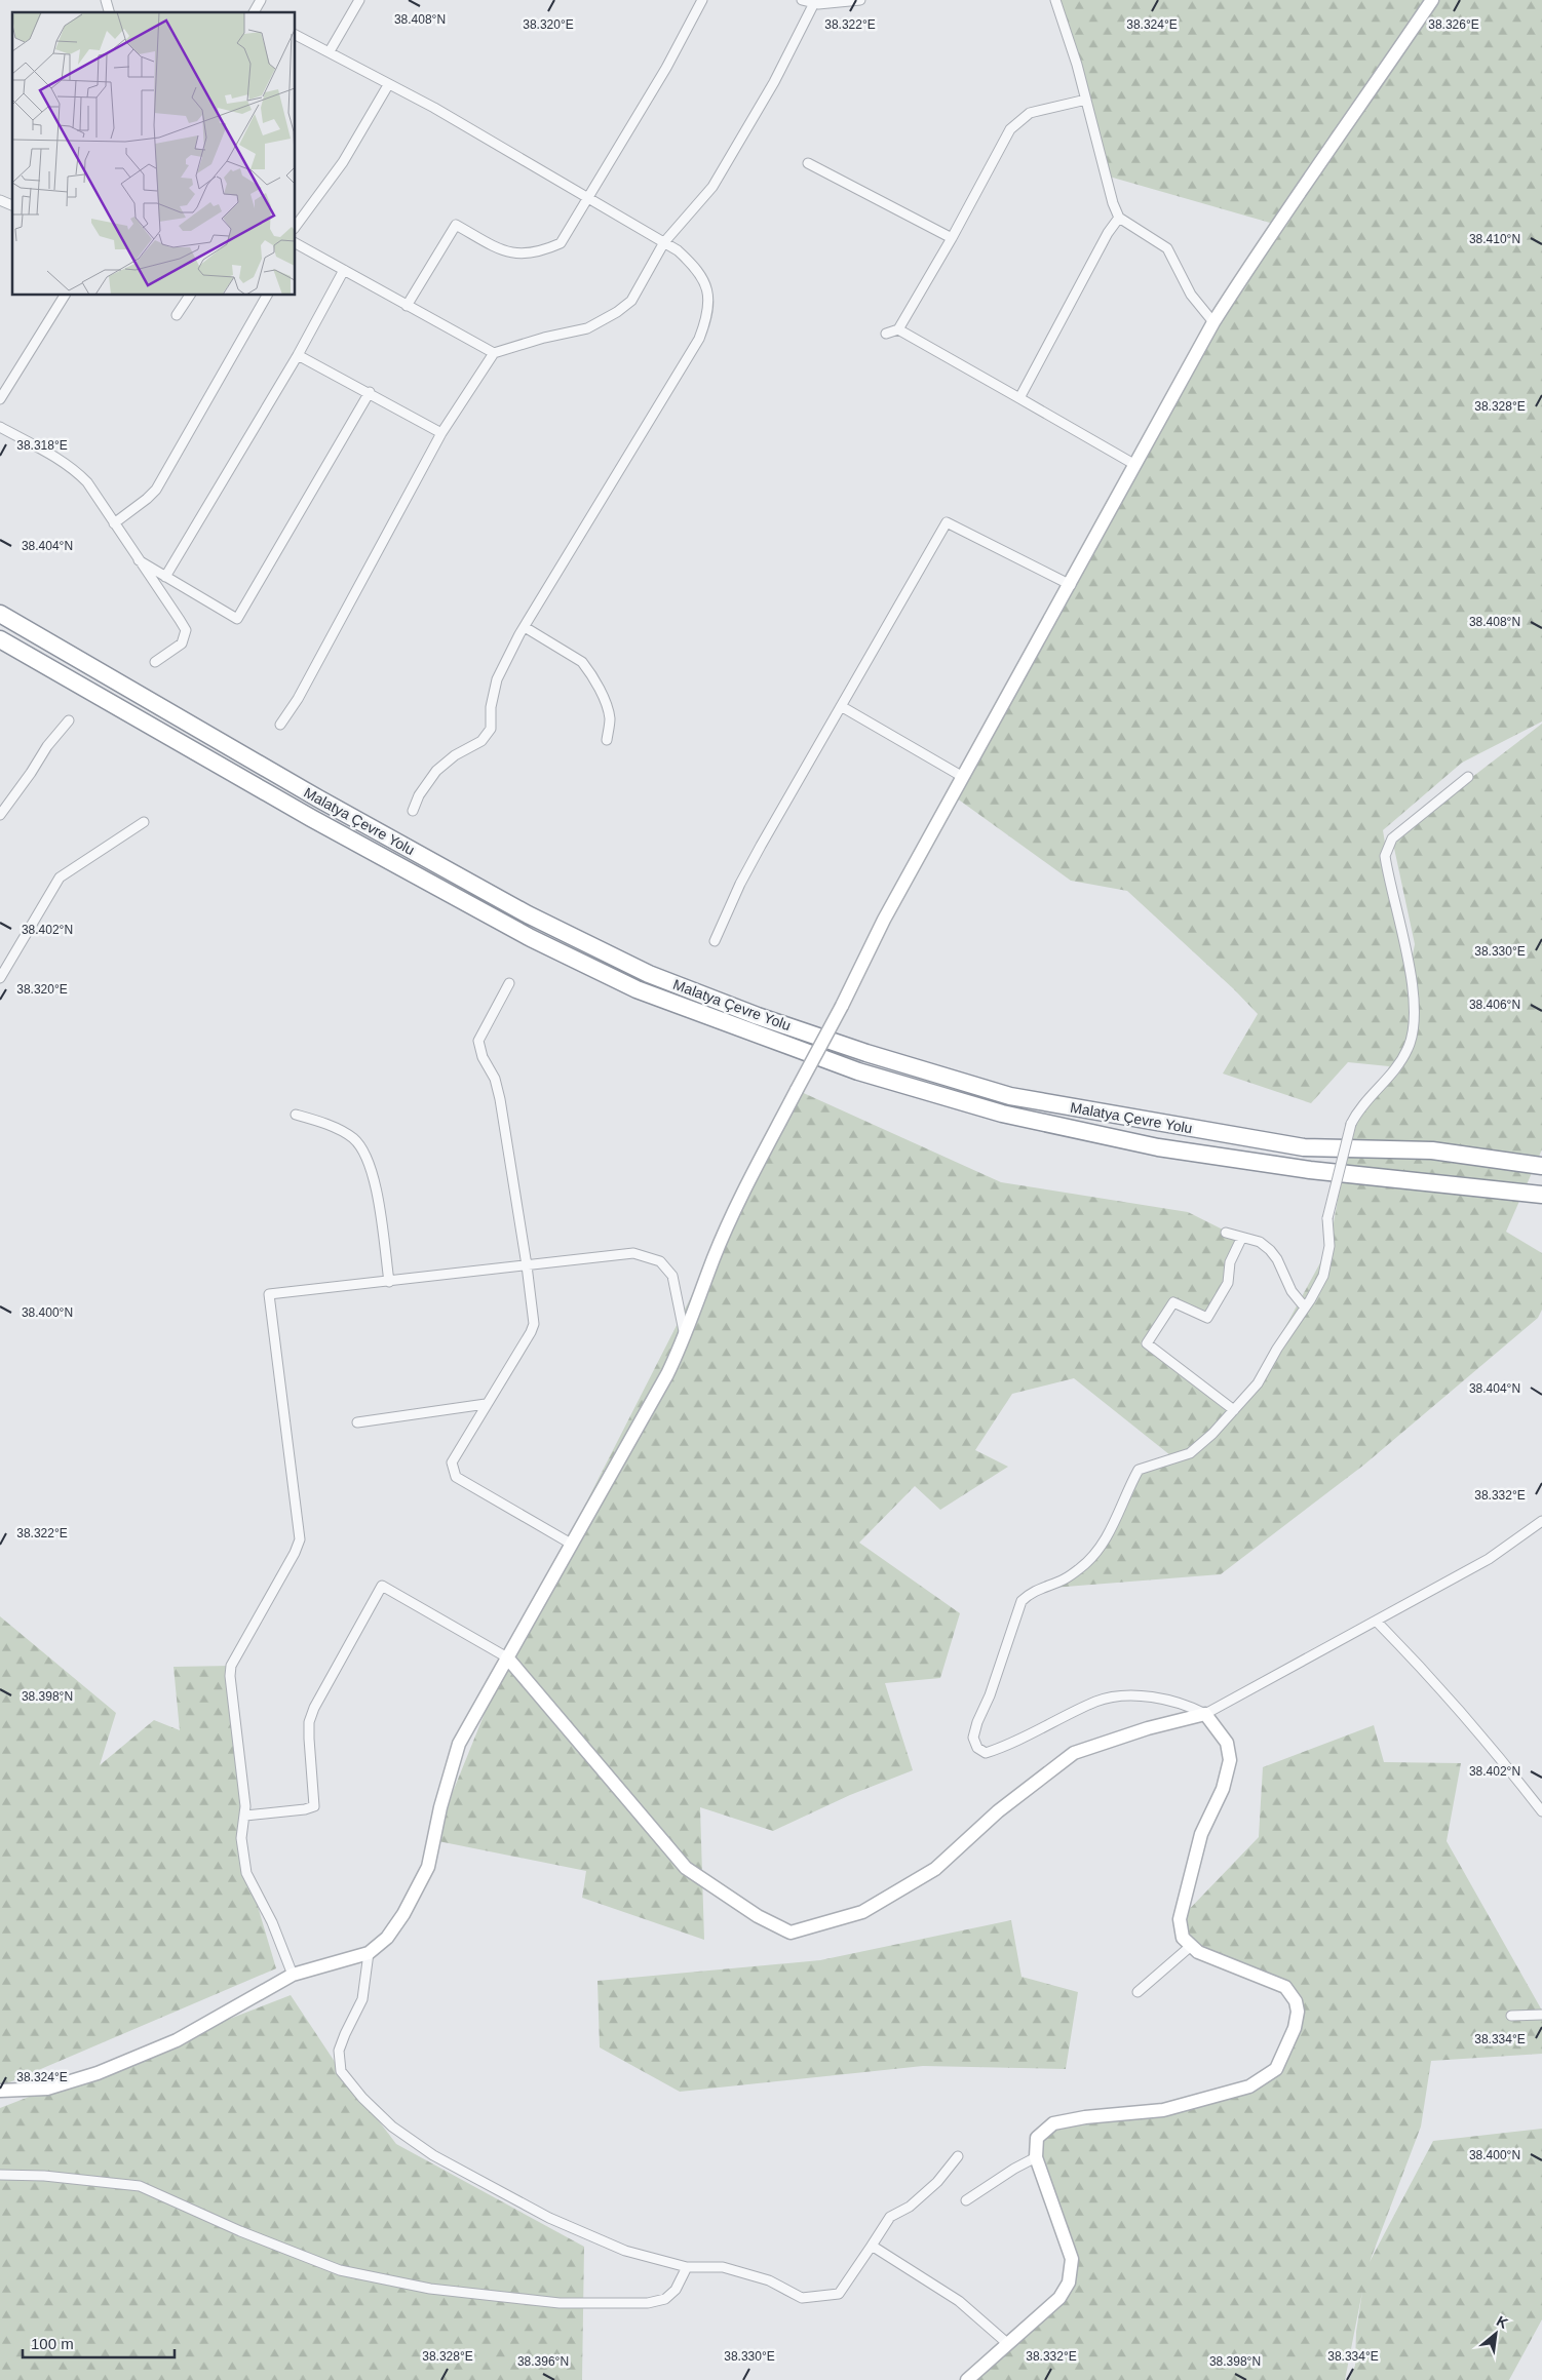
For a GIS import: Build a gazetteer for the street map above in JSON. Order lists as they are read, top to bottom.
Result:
{
  "streets": {
    "highway": ["Malatya Çevre Yolu"]
  },
  "scale_bar": "100 m",
  "north": "top right",
  "coordinates": [
    "38.408°N",
    "38.320°E",
    "38.322°E",
    "38.324°E",
    "38.326°E",
    "38.410°N",
    "38.328°E",
    "38.318°E",
    "38.404°N",
    "38.402°N",
    "38.330°E",
    "38.406°N",
    "38.400°N",
    "38.332°E",
    "38.398°N",
    "38.334°E",
    "38.396°N"
  ]
}
